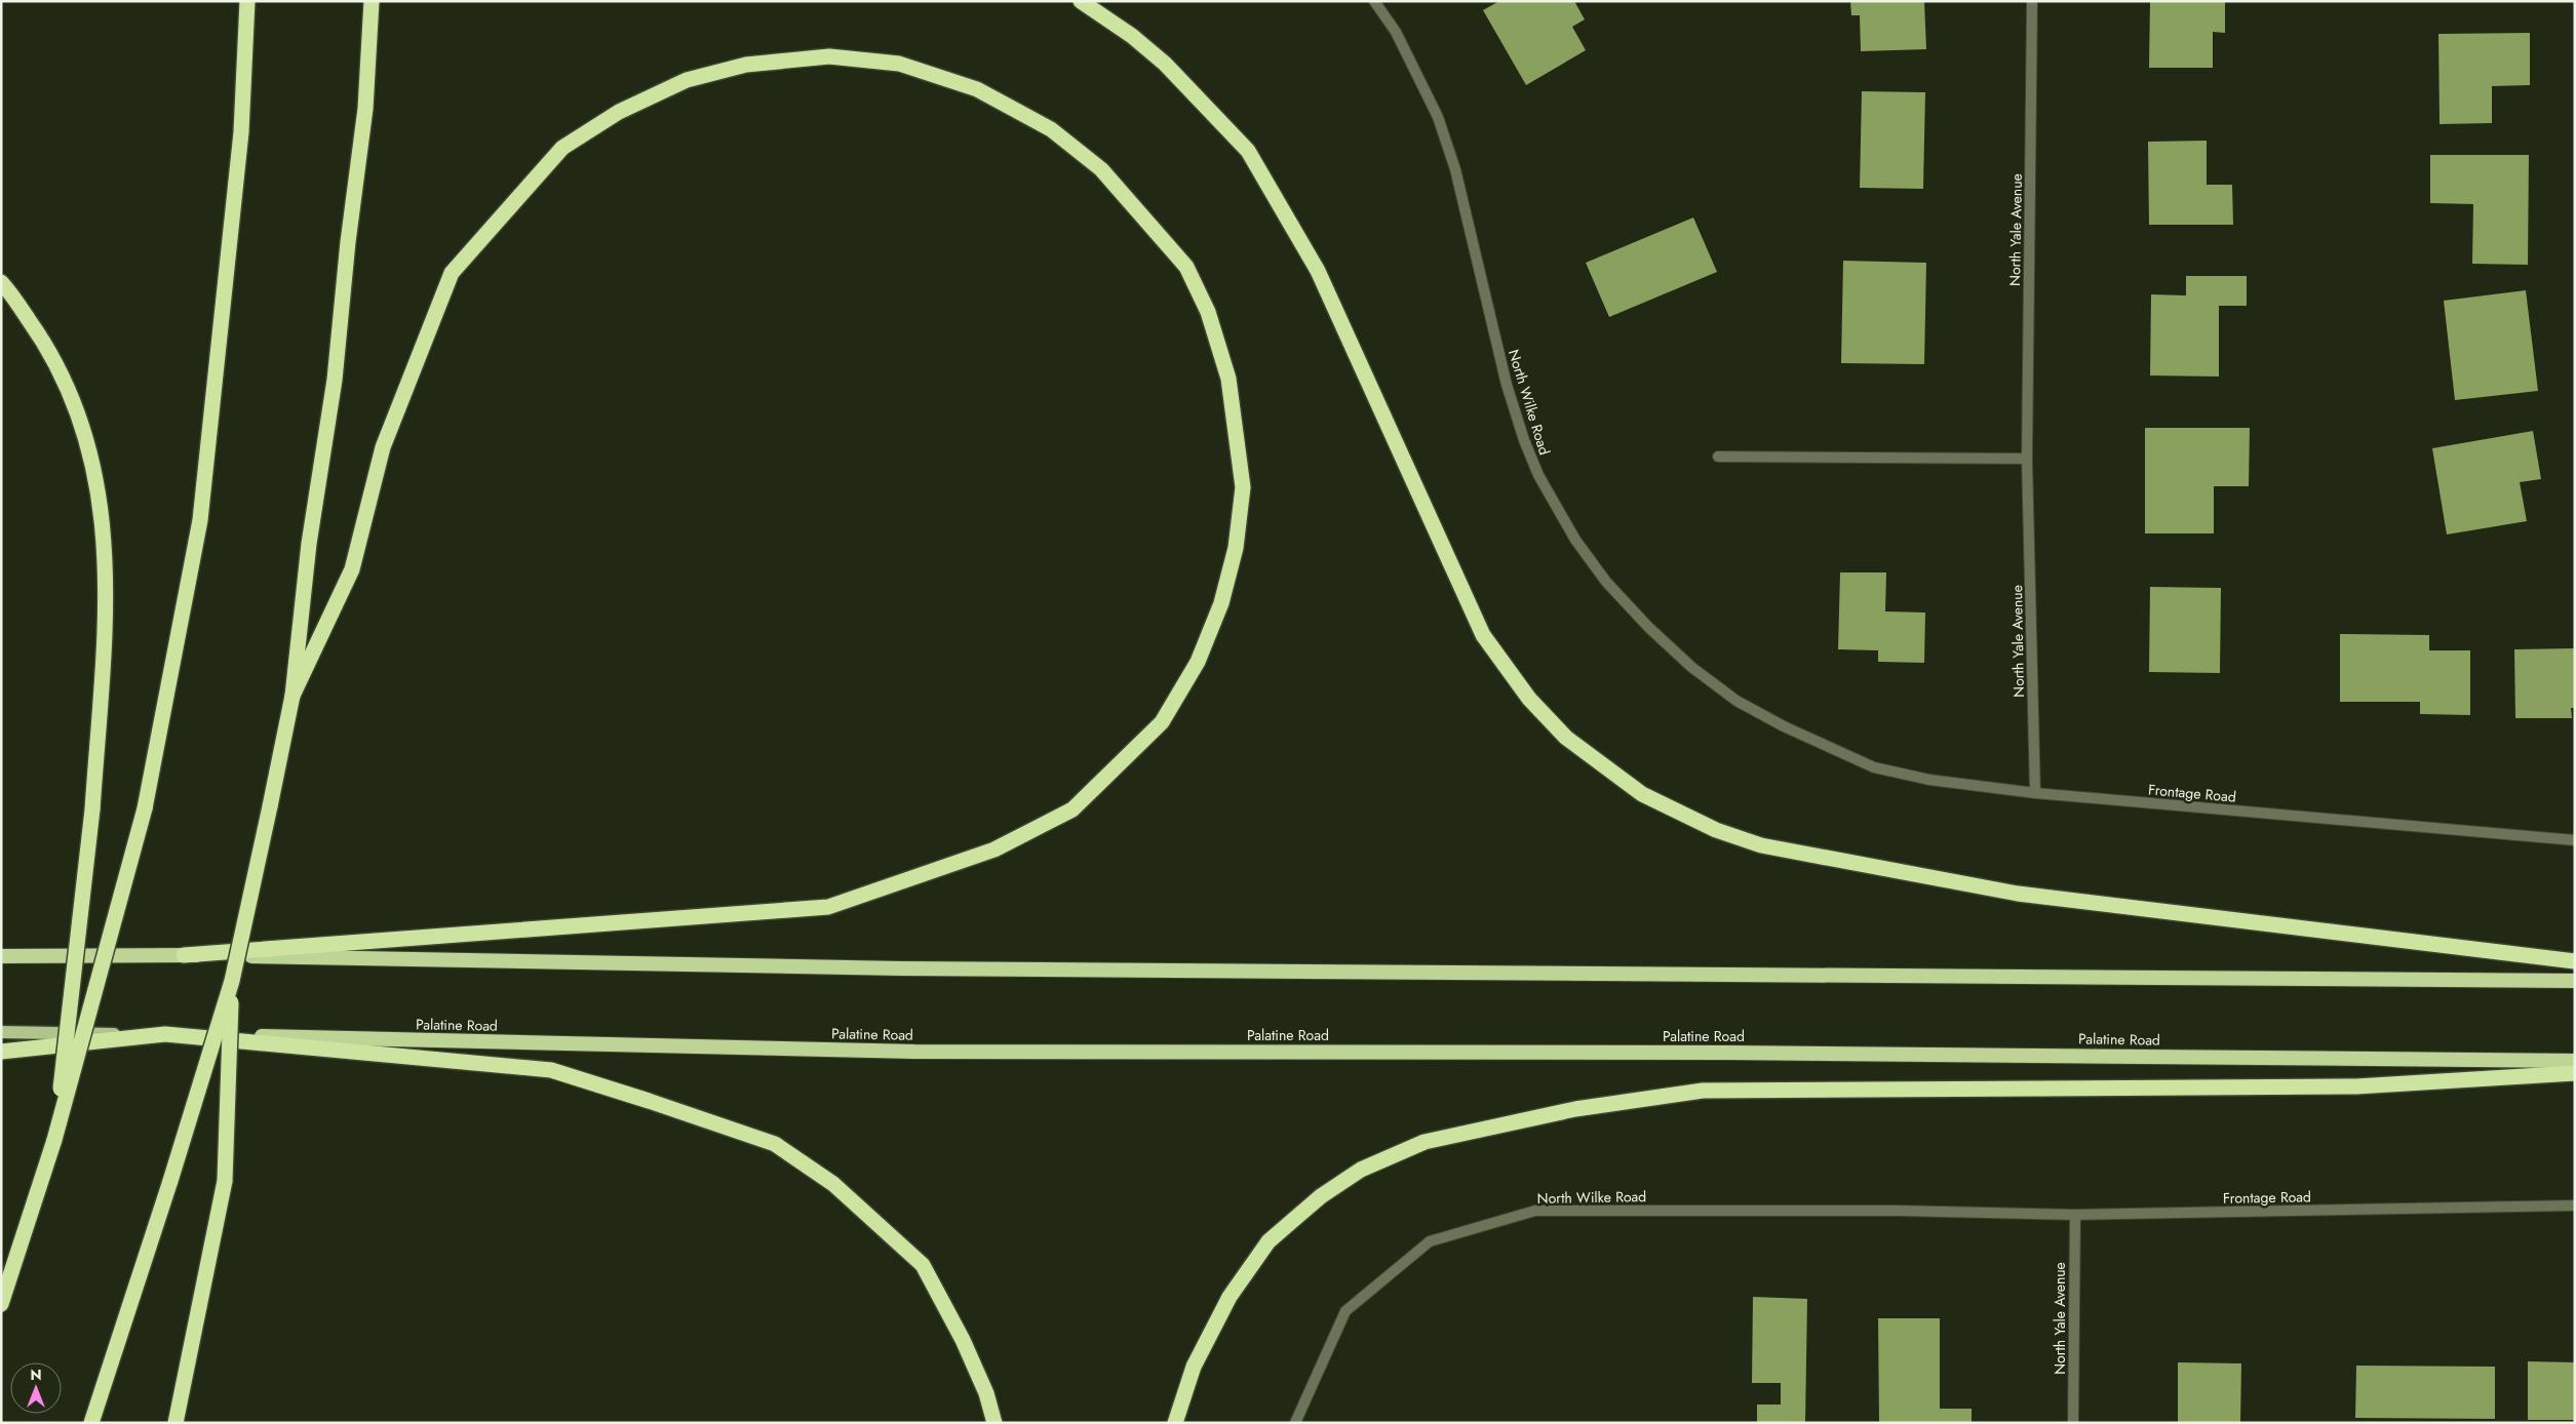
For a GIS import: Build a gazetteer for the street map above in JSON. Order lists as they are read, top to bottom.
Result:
{
  "streets": {
    "highway": ["Palatine Road"],
    "street": ["North Yale Avenue", "North Wilke Road", "Frontage Road"]
  },
  "crossings": [
    ["North Yale Avenue", "Frontage Road"],
    ["North Wilke Road", "Frontage Road"]
  ],
  "north": "top"
}
